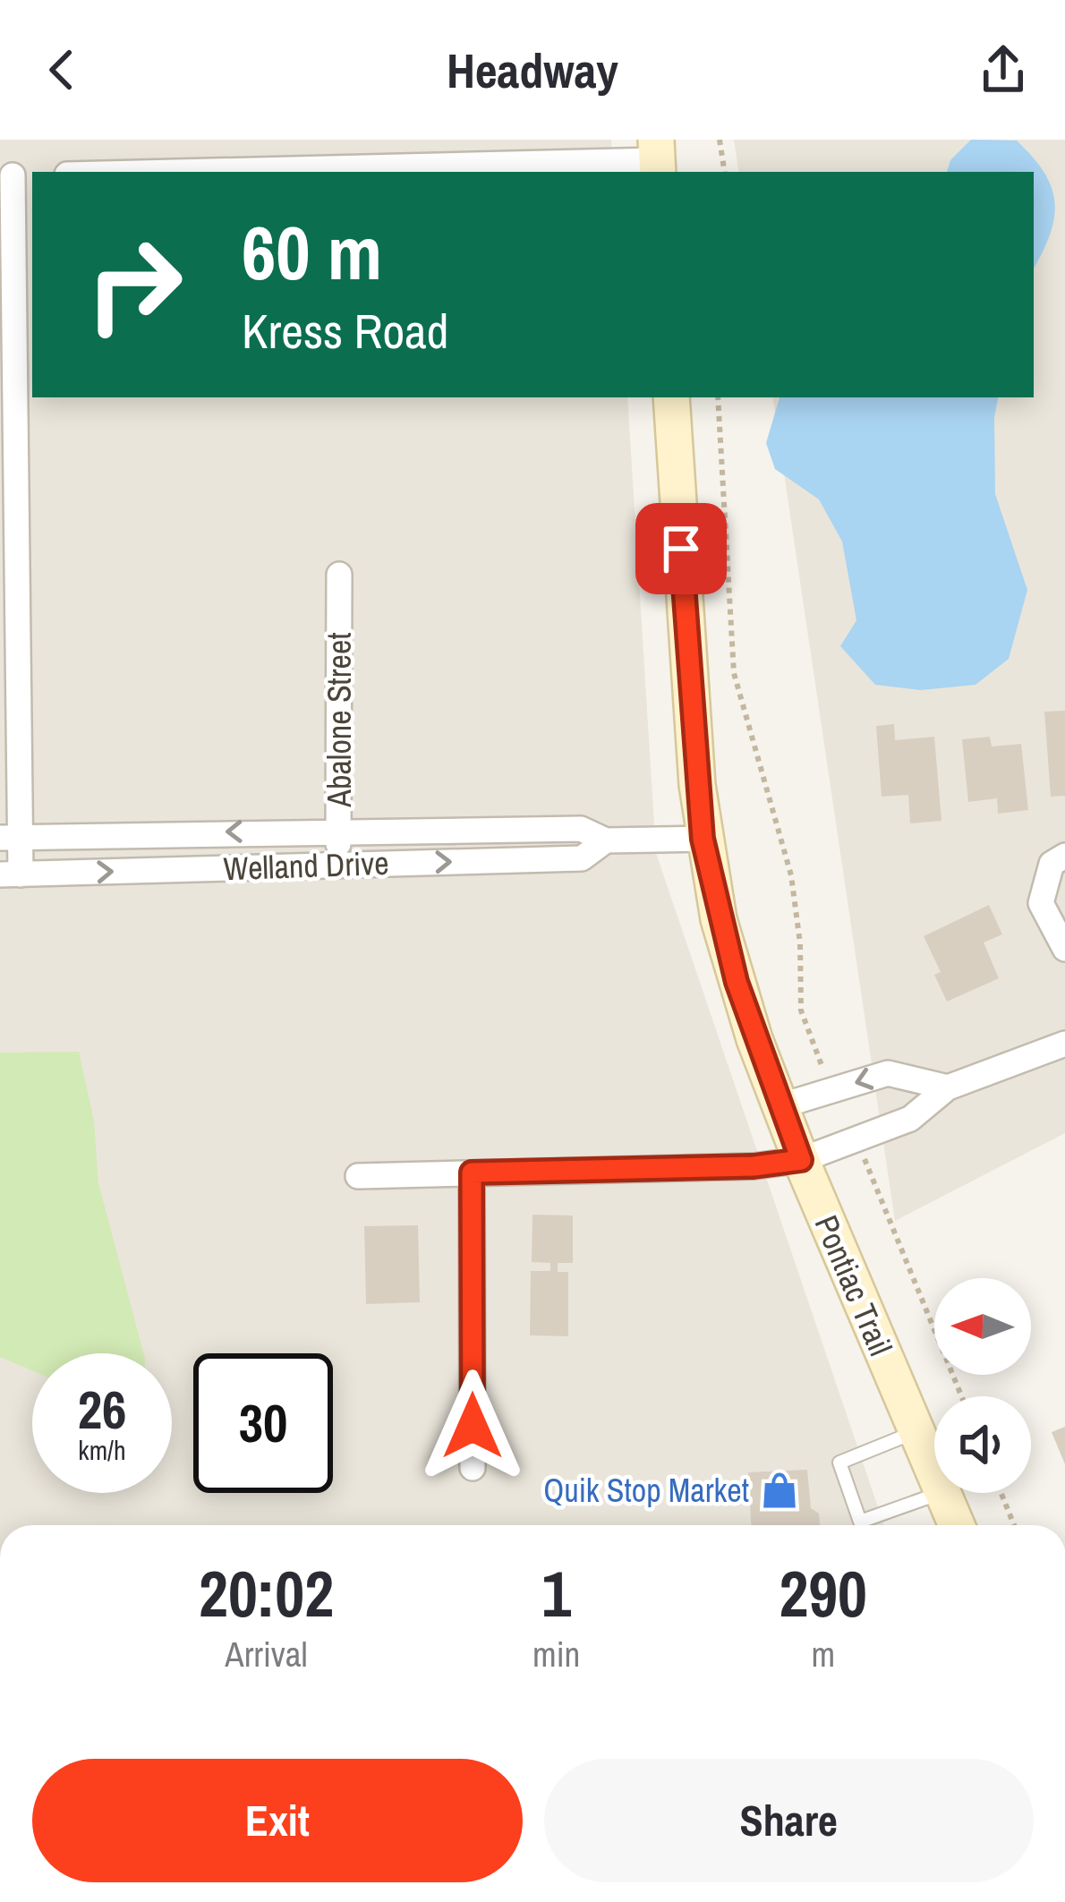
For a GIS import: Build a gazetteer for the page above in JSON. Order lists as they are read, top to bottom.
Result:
{
  "streets": {
    "main road": ["Pontiac Trail"],
    "street": ["Abalone Street", "Welland Drive"]
  },
  "crossings": [
    ["Abalone Street", "Welland Drive"],
    ["Welland Drive", "Pontiac Trail"]
  ],
  "places": {
    "shop": ["Quik Stop Market"]
  },
  "north": "left",
  "page": {
    "header": "Headway",
    "turn": ["60 m", "Kress Road"],
    "speed": "26 km/h",
    "limit": "30",
    "eta": [
      "20:02",
      "Arrival",
      "1",
      "min",
      "290",
      "m"
    ],
    "buttons": ["Exit", "Share"]
  }
}
